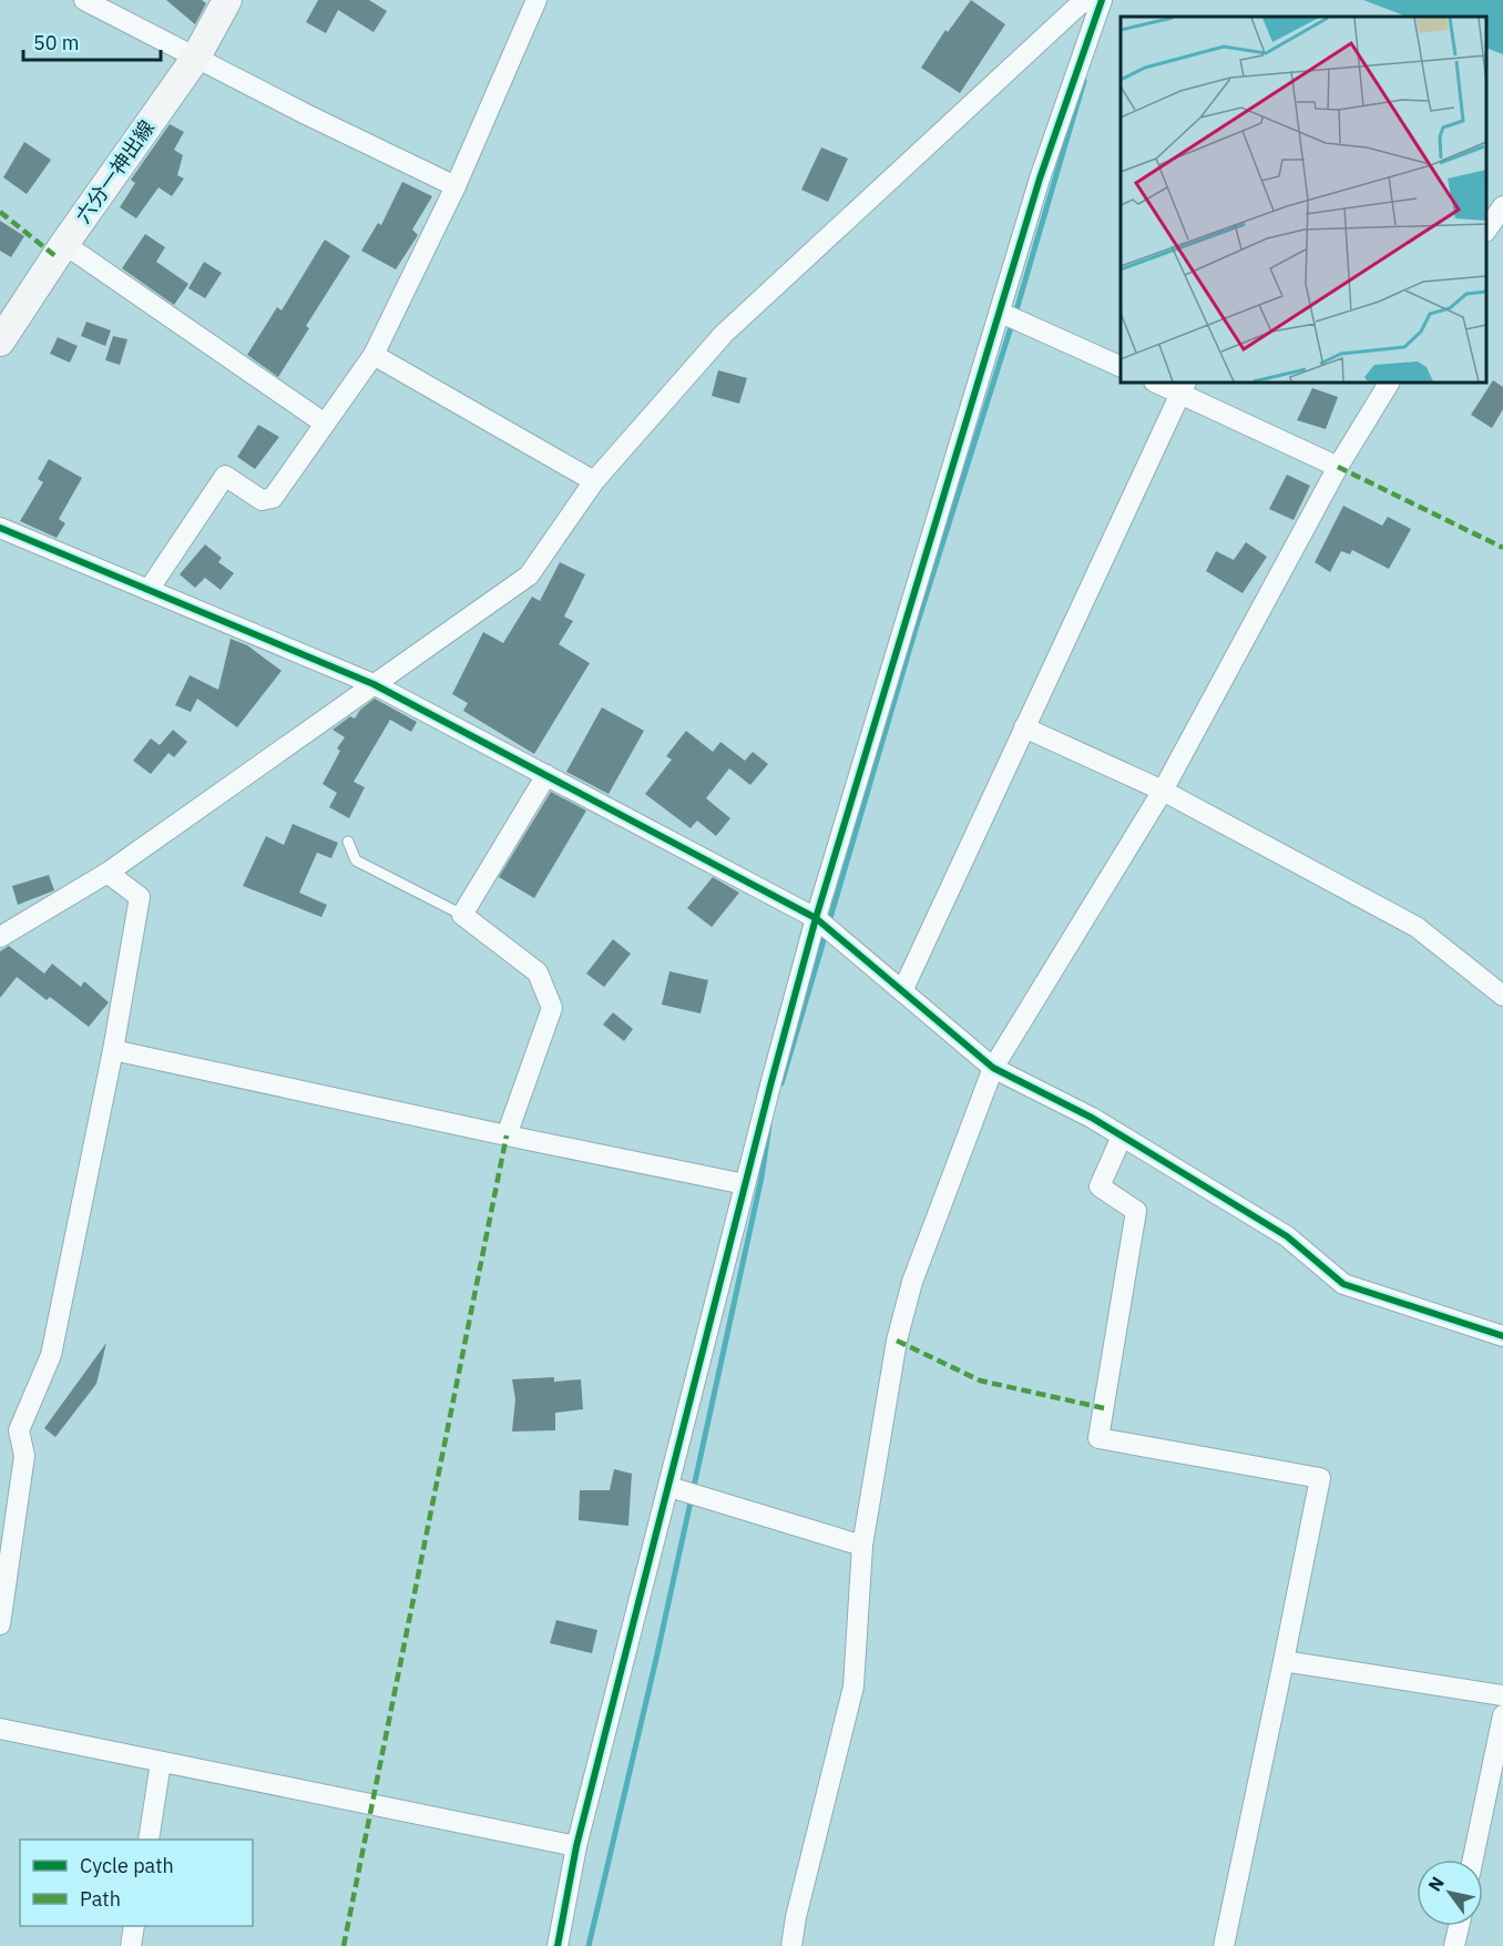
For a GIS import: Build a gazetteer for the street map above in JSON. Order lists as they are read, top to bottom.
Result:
{
  "streets": {
    "main road": ["六分一神出線"]
  },
  "legend": ["Cycle path", "Path"],
  "scale_bar": "50 m",
  "north": "top left"
}
